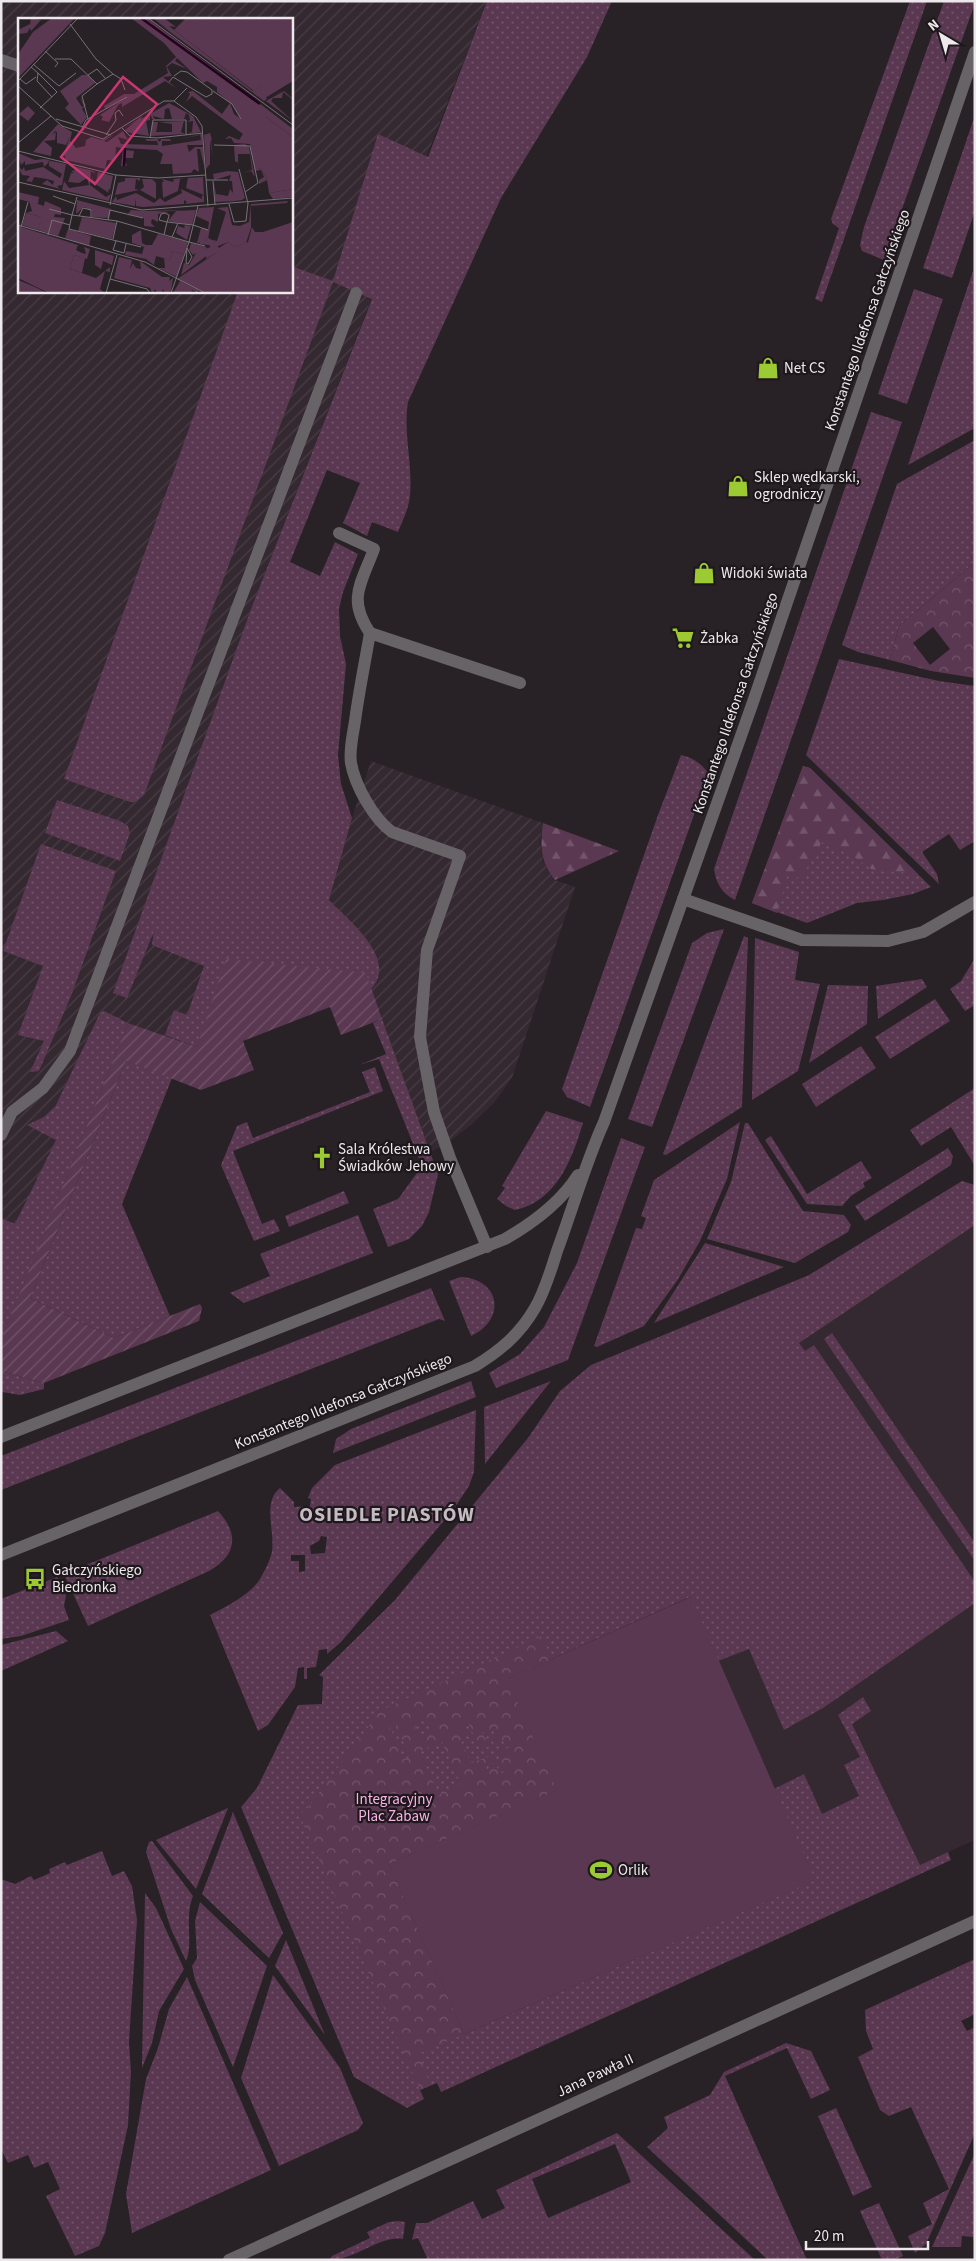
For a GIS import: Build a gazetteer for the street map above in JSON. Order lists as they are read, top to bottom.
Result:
{
  "streets": {
    "street": ["Konstantego Ildefonsa Gałczyńskiego", "Jana Pawła II"]
  },
  "districts": ["OSIEDLE PIASTÓW"],
  "parks": ["Integracyjny Plac Zabaw"],
  "places": {
    "shop": ["Net CS", "Sklep wędkarski, ogrodniczy", "Widoki świata"],
    "supermarket": ["Żabka"],
    "church": ["Sala Królestwa Świadków Jehowy"],
    "bus stop": ["Gałczyńskiego Biedronka"],
    "sports": ["Orlik"]
  },
  "scale_bar": "20 m",
  "north": "top left"
}
